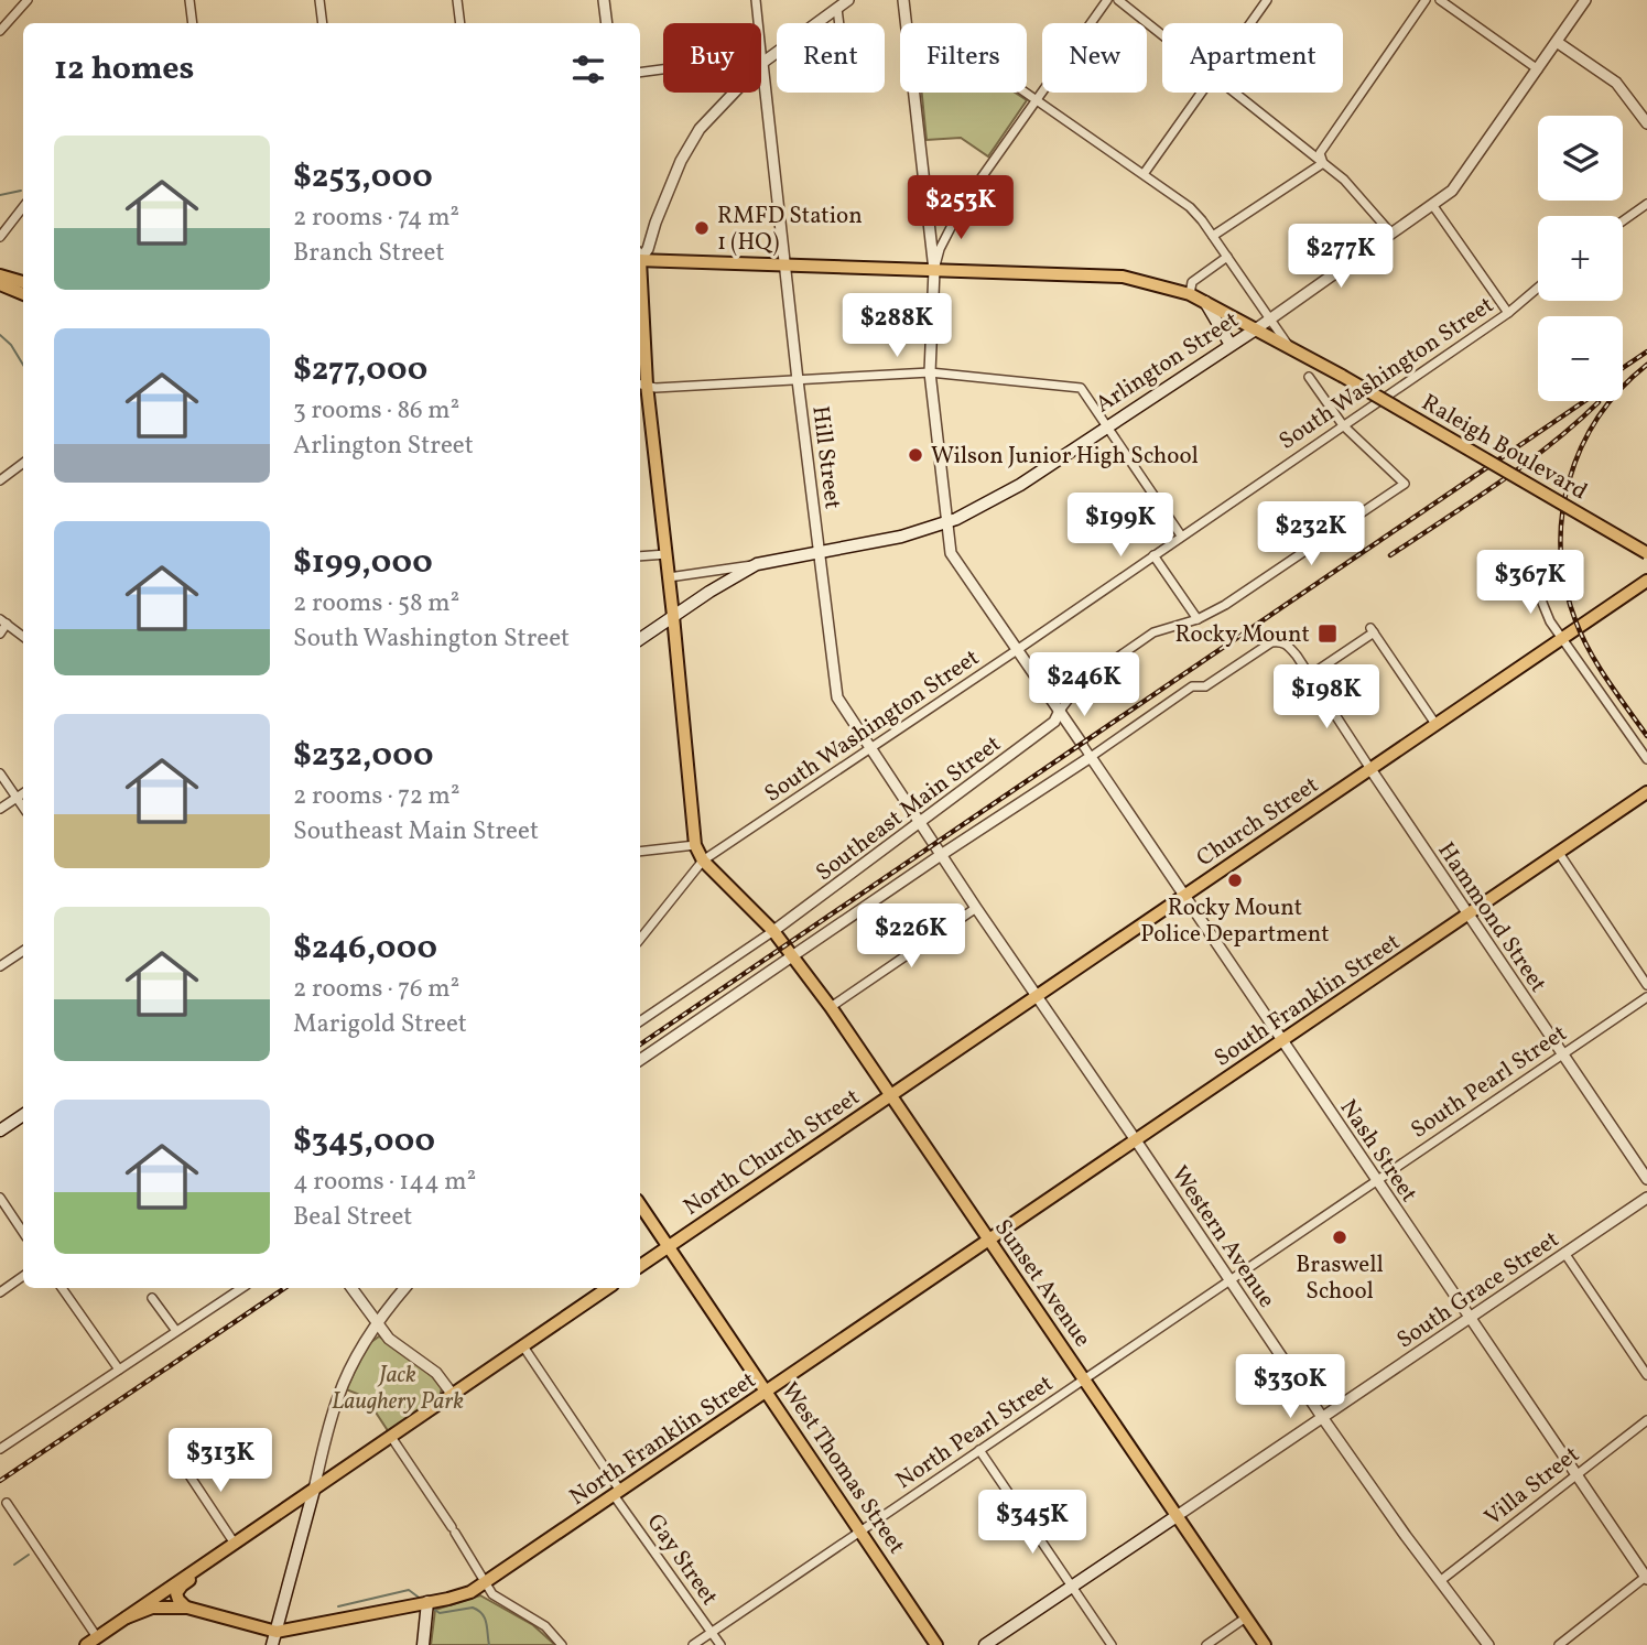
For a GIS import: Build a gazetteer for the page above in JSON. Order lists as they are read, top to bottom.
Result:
{
  "streets": {
    "main road": [
      "Arlington Street",
      "Raleigh Boulevard",
      "Church Street",
      "South Franklin Street",
      "North Church Street",
      "Sunset Avenue",
      "North Franklin Street",
      "West Thomas Street"
    ],
    "street": [
      "South Washington Street",
      "Hill Street",
      "Southeast Main Street",
      "Hammond Street",
      "South Pearl Street",
      "Nash Street",
      "Western Avenue",
      "South Grace Street",
      "North Pearl Street",
      "Villa Street",
      "Gay Street"
    ]
  },
  "crossings": [
    ["Arlington Street", "Raleigh Boulevard"],
    ["Arlington Street", "Hill Street"],
    ["Arlington Street", "Sunset Avenue"],
    ["South Washington Street", "Hill Street"],
    ["South Washington Street", "Southeast Main Street"],
    ["South Washington Street", "Sunset Avenue"],
    ["Raleigh Boulevard", "Hill Street"],
    ["Hill Street", "Southeast Main Street"],
    ["Hill Street", "Western Avenue"],
    ["Southeast Main Street", "Sunset Avenue"],
    ["Church Street", "Hammond Street"],
    ["Church Street", "Nash Street"],
    ["Church Street", "North Church Street"],
    ["Church Street", "Western Avenue"],
    ["Church Street", "Sunset Avenue"],
    ["Hammond Street", "South Franklin Street"],
    ["Hammond Street", "South Pearl Street"],
    ["Hammond Street", "Nash Street"],
    ["South Franklin Street", "Nash Street"],
    ["South Franklin Street", "Western Avenue"],
    ["South Franklin Street", "Sunset Avenue"],
    ["South Franklin Street", "North Franklin Street"],
    ["South Pearl Street", "Nash Street"],
    ["South Pearl Street", "Western Avenue"],
    ["South Pearl Street", "Sunset Avenue"],
    ["South Pearl Street", "North Pearl Street"],
    ["Nash Street", "South Grace Street"],
    ["Nash Street", "Villa Street"],
    ["North Church Street", "Sunset Avenue"],
    ["North Church Street", "West Thomas Street"],
    ["Western Avenue", "South Grace Street"],
    ["Western Avenue", "Villa Street"],
    ["Sunset Avenue", "South Grace Street"],
    ["Sunset Avenue", "North Pearl Street"],
    ["Sunset Avenue", "North Franklin Street"],
    ["North Pearl Street", "West Thomas Street"],
    ["North Pearl Street", "Gay Street"],
    ["North Franklin Street", "West Thomas Street"],
    ["North Franklin Street", "Gay Street"]
  ],
  "parks": ["Jack Laughery Park"],
  "places": {
    "other": [
      "RMFD Station 1 (HQ)",
      "Wilson Junior High School",
      "Rocky Mount Police Department",
      "Braswell School"
    ],
    "transit": ["Rocky Mount"]
  },
  "page": {
    "chip": [
      "Buy",
      "Rent",
      "Filters",
      "New",
      "Apartment"
    ],
    "heading": "12 homes",
    "map_buttons": ["+", "−"],
    "list": [
      {
        "name": "$253,000",
        "note": "2 rooms · 74 m² · Branch Street"
      },
      {
        "name": "$277,000",
        "note": "3 rooms · 86 m² · Arlington Street"
      },
      {
        "name": "$199,000",
        "note": "2 rooms · 58 m² · South Washington Street"
      },
      {
        "name": "$232,000",
        "note": "2 rooms · 72 m² · Southeast Main Street"
      },
      {
        "name": "$246,000",
        "note": "2 rooms · 76 m² · Marigold Street"
      },
      {
        "name": "$345,000",
        "note": "4 rooms · 144 m² · Beal Street"
      }
    ],
    "price": [
      "$253K",
      "$277K",
      "$288K",
      "$199K",
      "$232K",
      "$367K",
      "$246K",
      "$198K",
      "$226K",
      "$330K",
      "$313K",
      "$345K"
    ]
  }
}
